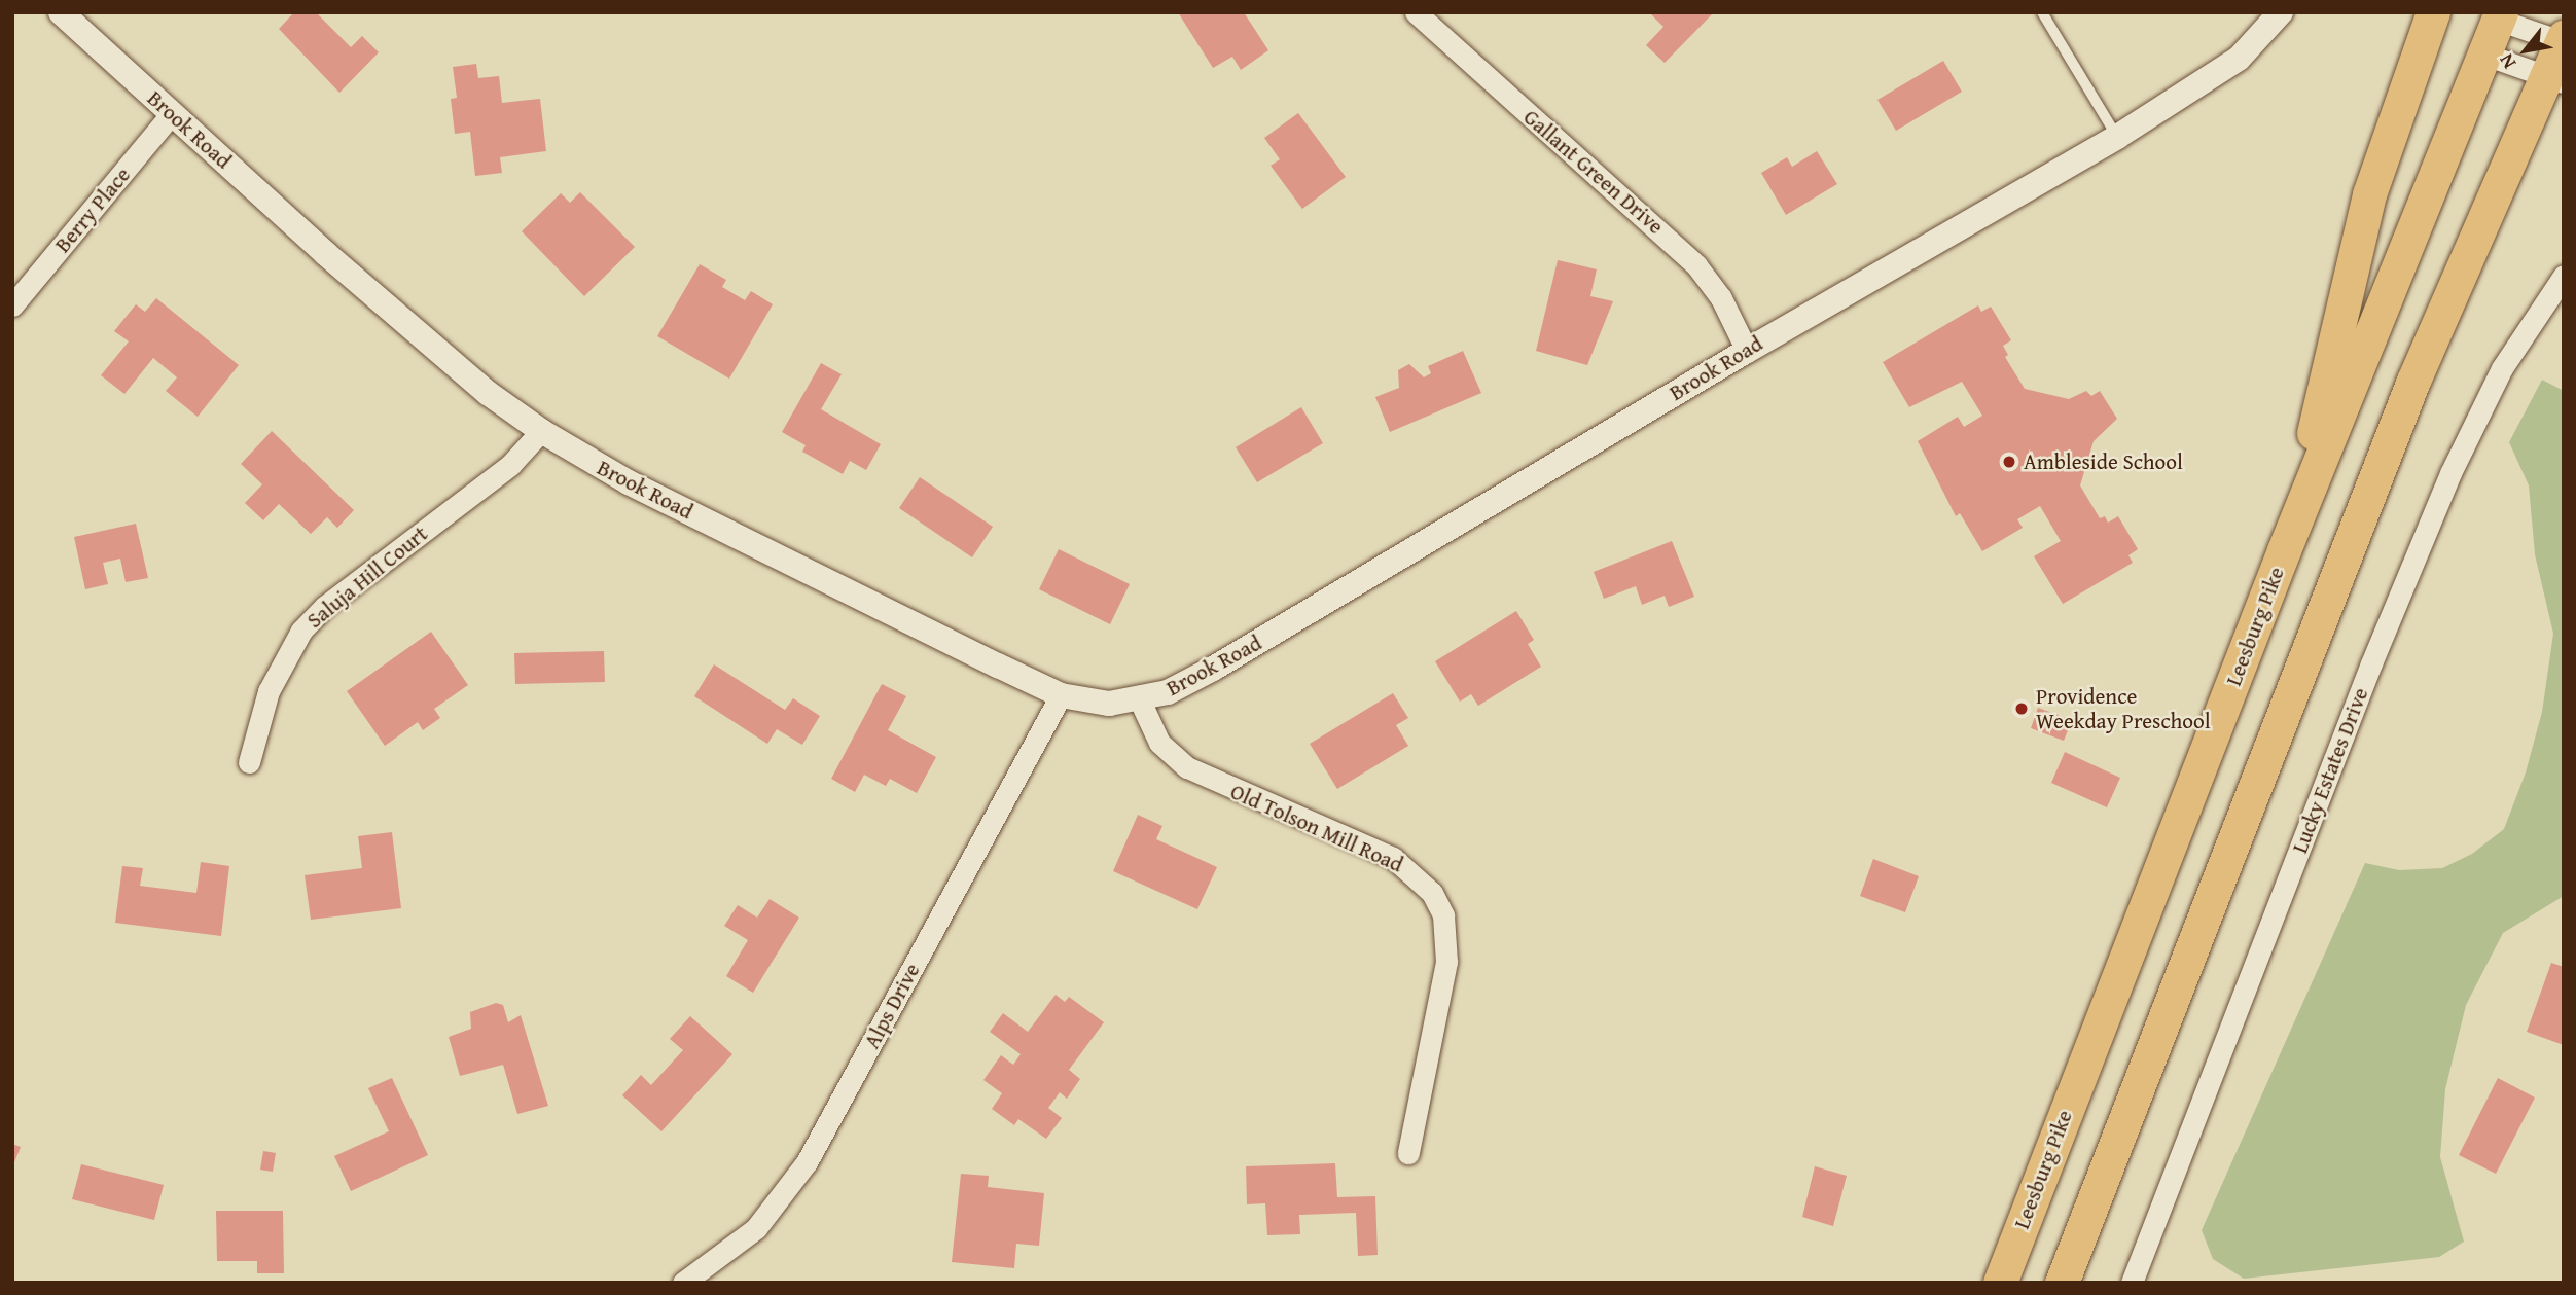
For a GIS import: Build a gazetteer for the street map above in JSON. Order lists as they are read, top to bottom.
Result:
{
  "streets": {
    "highway": ["Leesburg Pike"],
    "street": [
      "Brook Road",
      "Gallant Green Drive",
      "Berry Place",
      "Saluja Hill Court",
      "Lucky Estates Drive",
      "Old Tolson Mill Road",
      "Alps Drive"
    ]
  },
  "crossings": [
    ["Brook Road", "Gallant Green Drive"],
    ["Brook Road", "Berry Place"],
    ["Brook Road", "Saluja Hill Court"],
    ["Brook Road", "Old Tolson Mill Road"],
    ["Brook Road", "Alps Drive"]
  ],
  "places": ["Ambleside School", "Providence Weekday Preschool"],
  "north": "bottom left"
}
